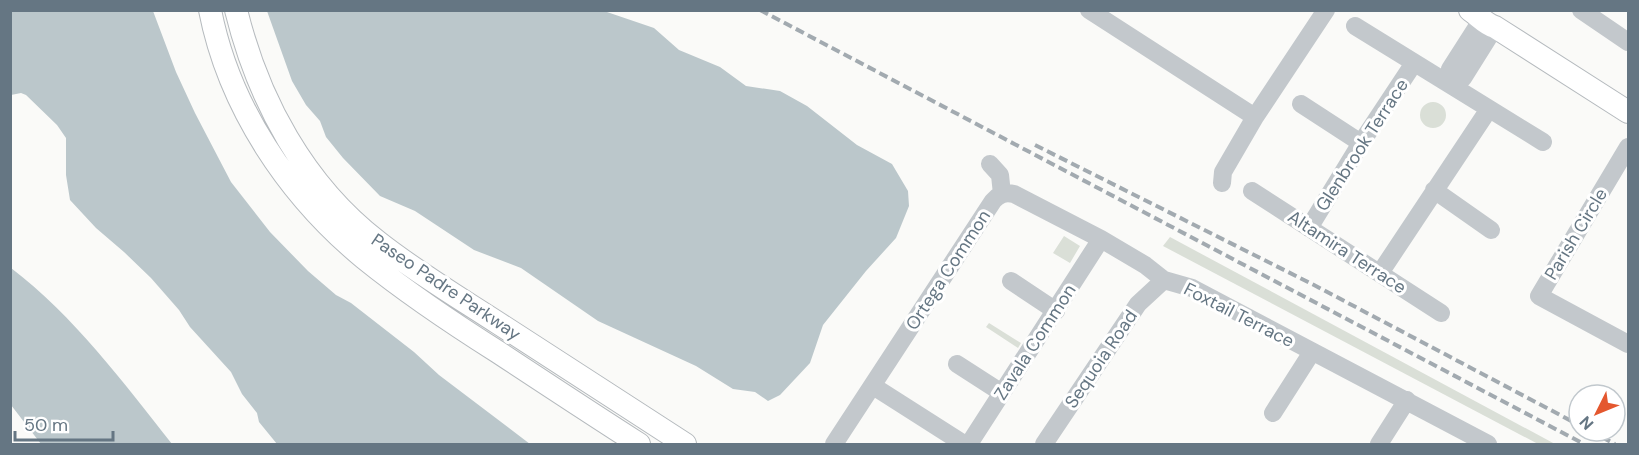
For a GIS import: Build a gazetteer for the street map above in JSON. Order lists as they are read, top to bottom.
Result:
{
  "streets": {
    "main road": ["Paseo Padre Parkway"],
    "street": [
      "Glenbrook Terrace",
      "Parish Circle",
      "Altamira Terrace",
      "Ortega Common",
      "Foxtail Terrace",
      "Zavala Common",
      "Sequoia Road"
    ]
  },
  "crossings": [
    ["Glenbrook Terrace", "Altamira Terrace"],
    ["Ortega Common", "Foxtail Terrace"],
    ["Ortega Common", "Zavala Common"],
    ["Ortega Common", "Sequoia Road"],
    ["Foxtail Terrace", "Sequoia Road"]
  ],
  "scale_bar": "50 m",
  "north": "bottom left"
}
